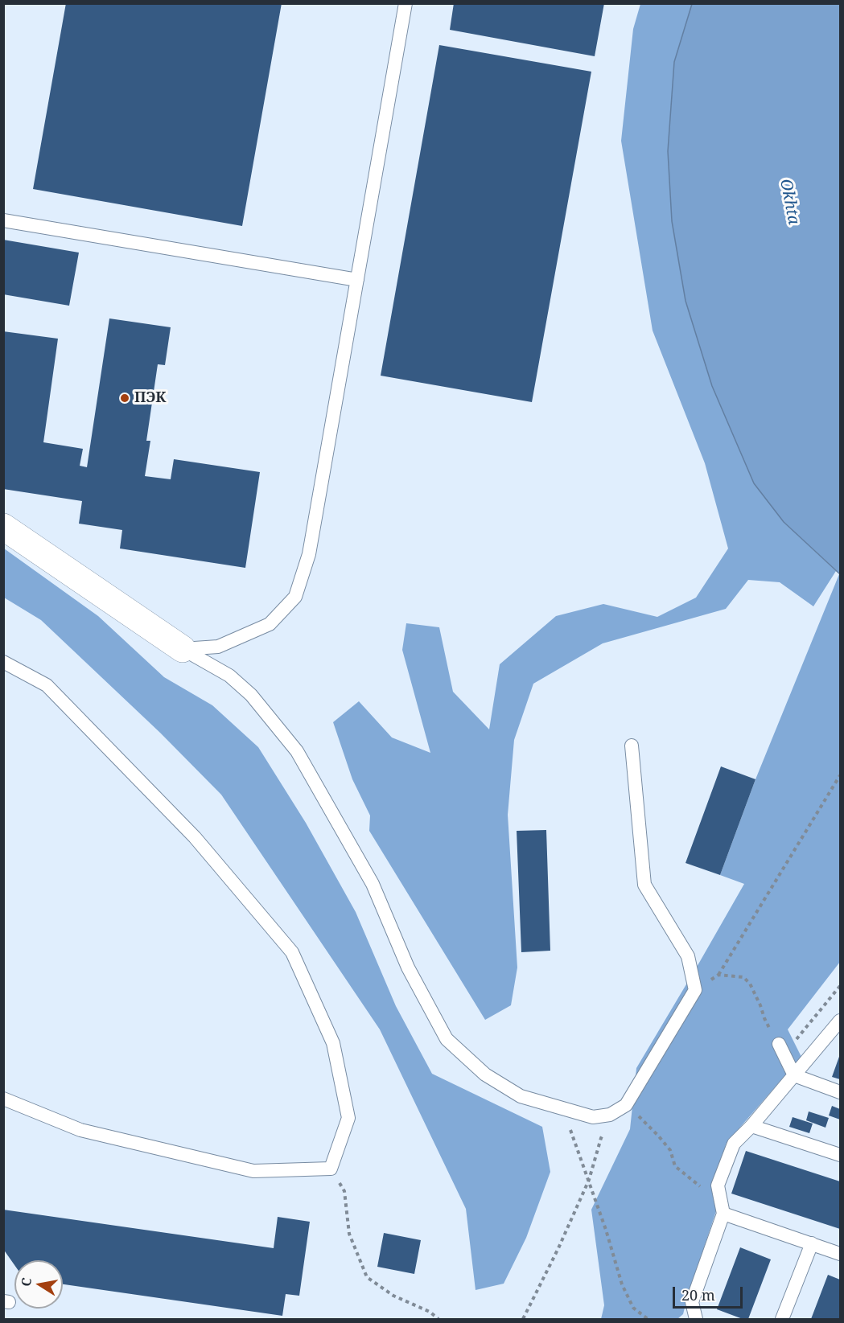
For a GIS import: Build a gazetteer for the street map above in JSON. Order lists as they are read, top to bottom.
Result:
{
  "water": ["Okhta"],
  "places": ["ПЭК"],
  "scale_bar": "20 m",
  "north": "left"
}
